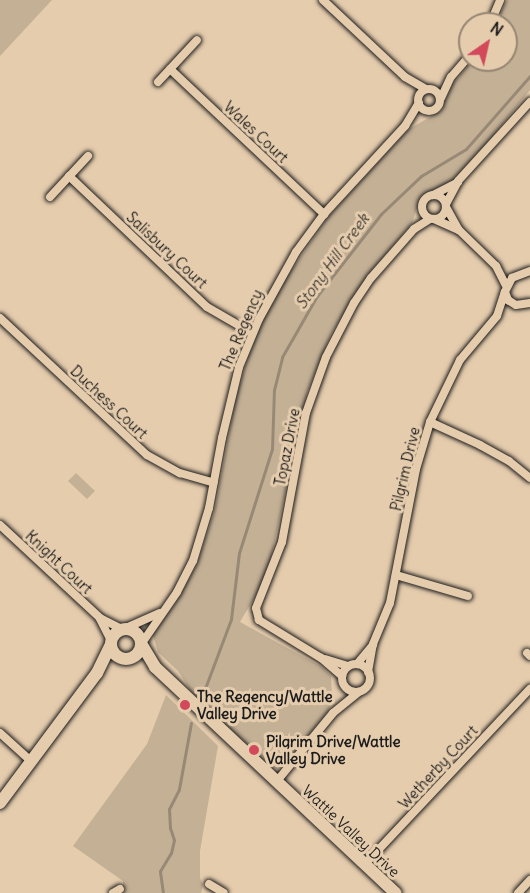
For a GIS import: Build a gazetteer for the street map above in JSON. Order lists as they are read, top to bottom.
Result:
{
  "streets": {
    "street": [
      "Wales Court",
      "Salisbury Court",
      "The Regency",
      "Duchess Court",
      "Topaz Drive",
      "Pilgrim Drive",
      "Knight Court",
      "Wetherby Court",
      "Wattle Valley Drive"
    ]
  },
  "crossings": [
    ["Wales Court", "The Regency"],
    ["Salisbury Court", "The Regency"],
    ["The Regency", "Duchess Court"],
    ["The Regency", "Knight Court"],
    ["The Regency", "Wattle Valley Drive"],
    ["Topaz Drive", "Pilgrim Drive"],
    ["Knight Court", "Wattle Valley Drive"],
    ["Wetherby Court", "Wattle Valley Drive"]
  ],
  "water": ["Stony Hill Creek"],
  "places": ["The Regency/Wattle Valley Drive", "Pilgrim Drive/Wattle Valley Drive"],
  "north": "top right"
}
